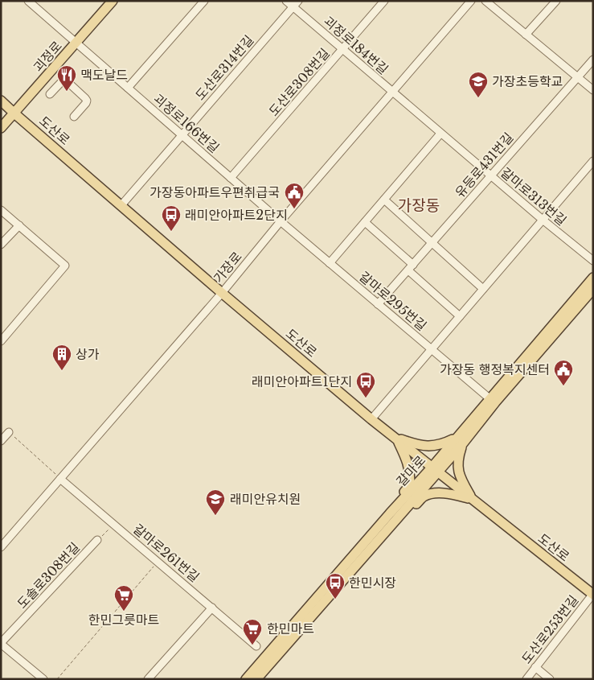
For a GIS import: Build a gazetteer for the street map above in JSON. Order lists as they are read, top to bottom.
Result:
{
  "streets": {
    "main road": ["괴정로", "도산로", "갈마로"],
    "street": [
      "괴정로184번길",
      "도산로314번길",
      "도산로308번길",
      "괴정로166번길",
      "유등로431번길",
      "갈마로313번길",
      "가장로",
      "갈마로295번길",
      "갈마로261번길",
      "도솔로308번길",
      "도산로253번길"
    ]
  },
  "crossings": [
    ["괴정로184번길", "도산로314번길"],
    ["괴정로184번길", "도산로308번길"],
    ["괴정로184번길", "갈마로313번길"],
    ["괴정로184번길", "가장로"],
    ["괴정로", "괴정로166번길"],
    ["괴정로", "도산로"],
    ["도산로314번길", "괴정로166번길"],
    ["도산로314번길", "도산로"],
    ["도산로308번길", "괴정로166번길"],
    ["괴정로166번길", "가장로"],
    ["괴정로166번길", "갈마로295번길"],
    ["도산로", "가장로"],
    ["도산로", "갈마로"],
    ["도산로", "도산로253번길"],
    ["유등로431번길", "갈마로313번길"],
    ["유등로431번길", "갈마로295번길"],
    ["갈마로313번길", "가장로"],
    ["가장로", "갈마로295번길"],
    ["가장로", "갈마로261번길"],
    ["갈마로295번길", "갈마로"],
    ["갈마로261번길", "도솔로308번길"]
  ],
  "districts": ["가장동"],
  "places": {
    "restaurant": ["맥도날드"],
    "school or university": ["가장초등학교", "래미안유치원"],
    "public building": ["가장동아파트우편취급국", "가장동 행정복지센터"],
    "bus stop": ["래미안아파트2단지", "래미안아파트1단지", "한민시장"],
    "building": ["상가"],
    "supermarket": ["한민그릇마트", "한민마트"]
  }
}
